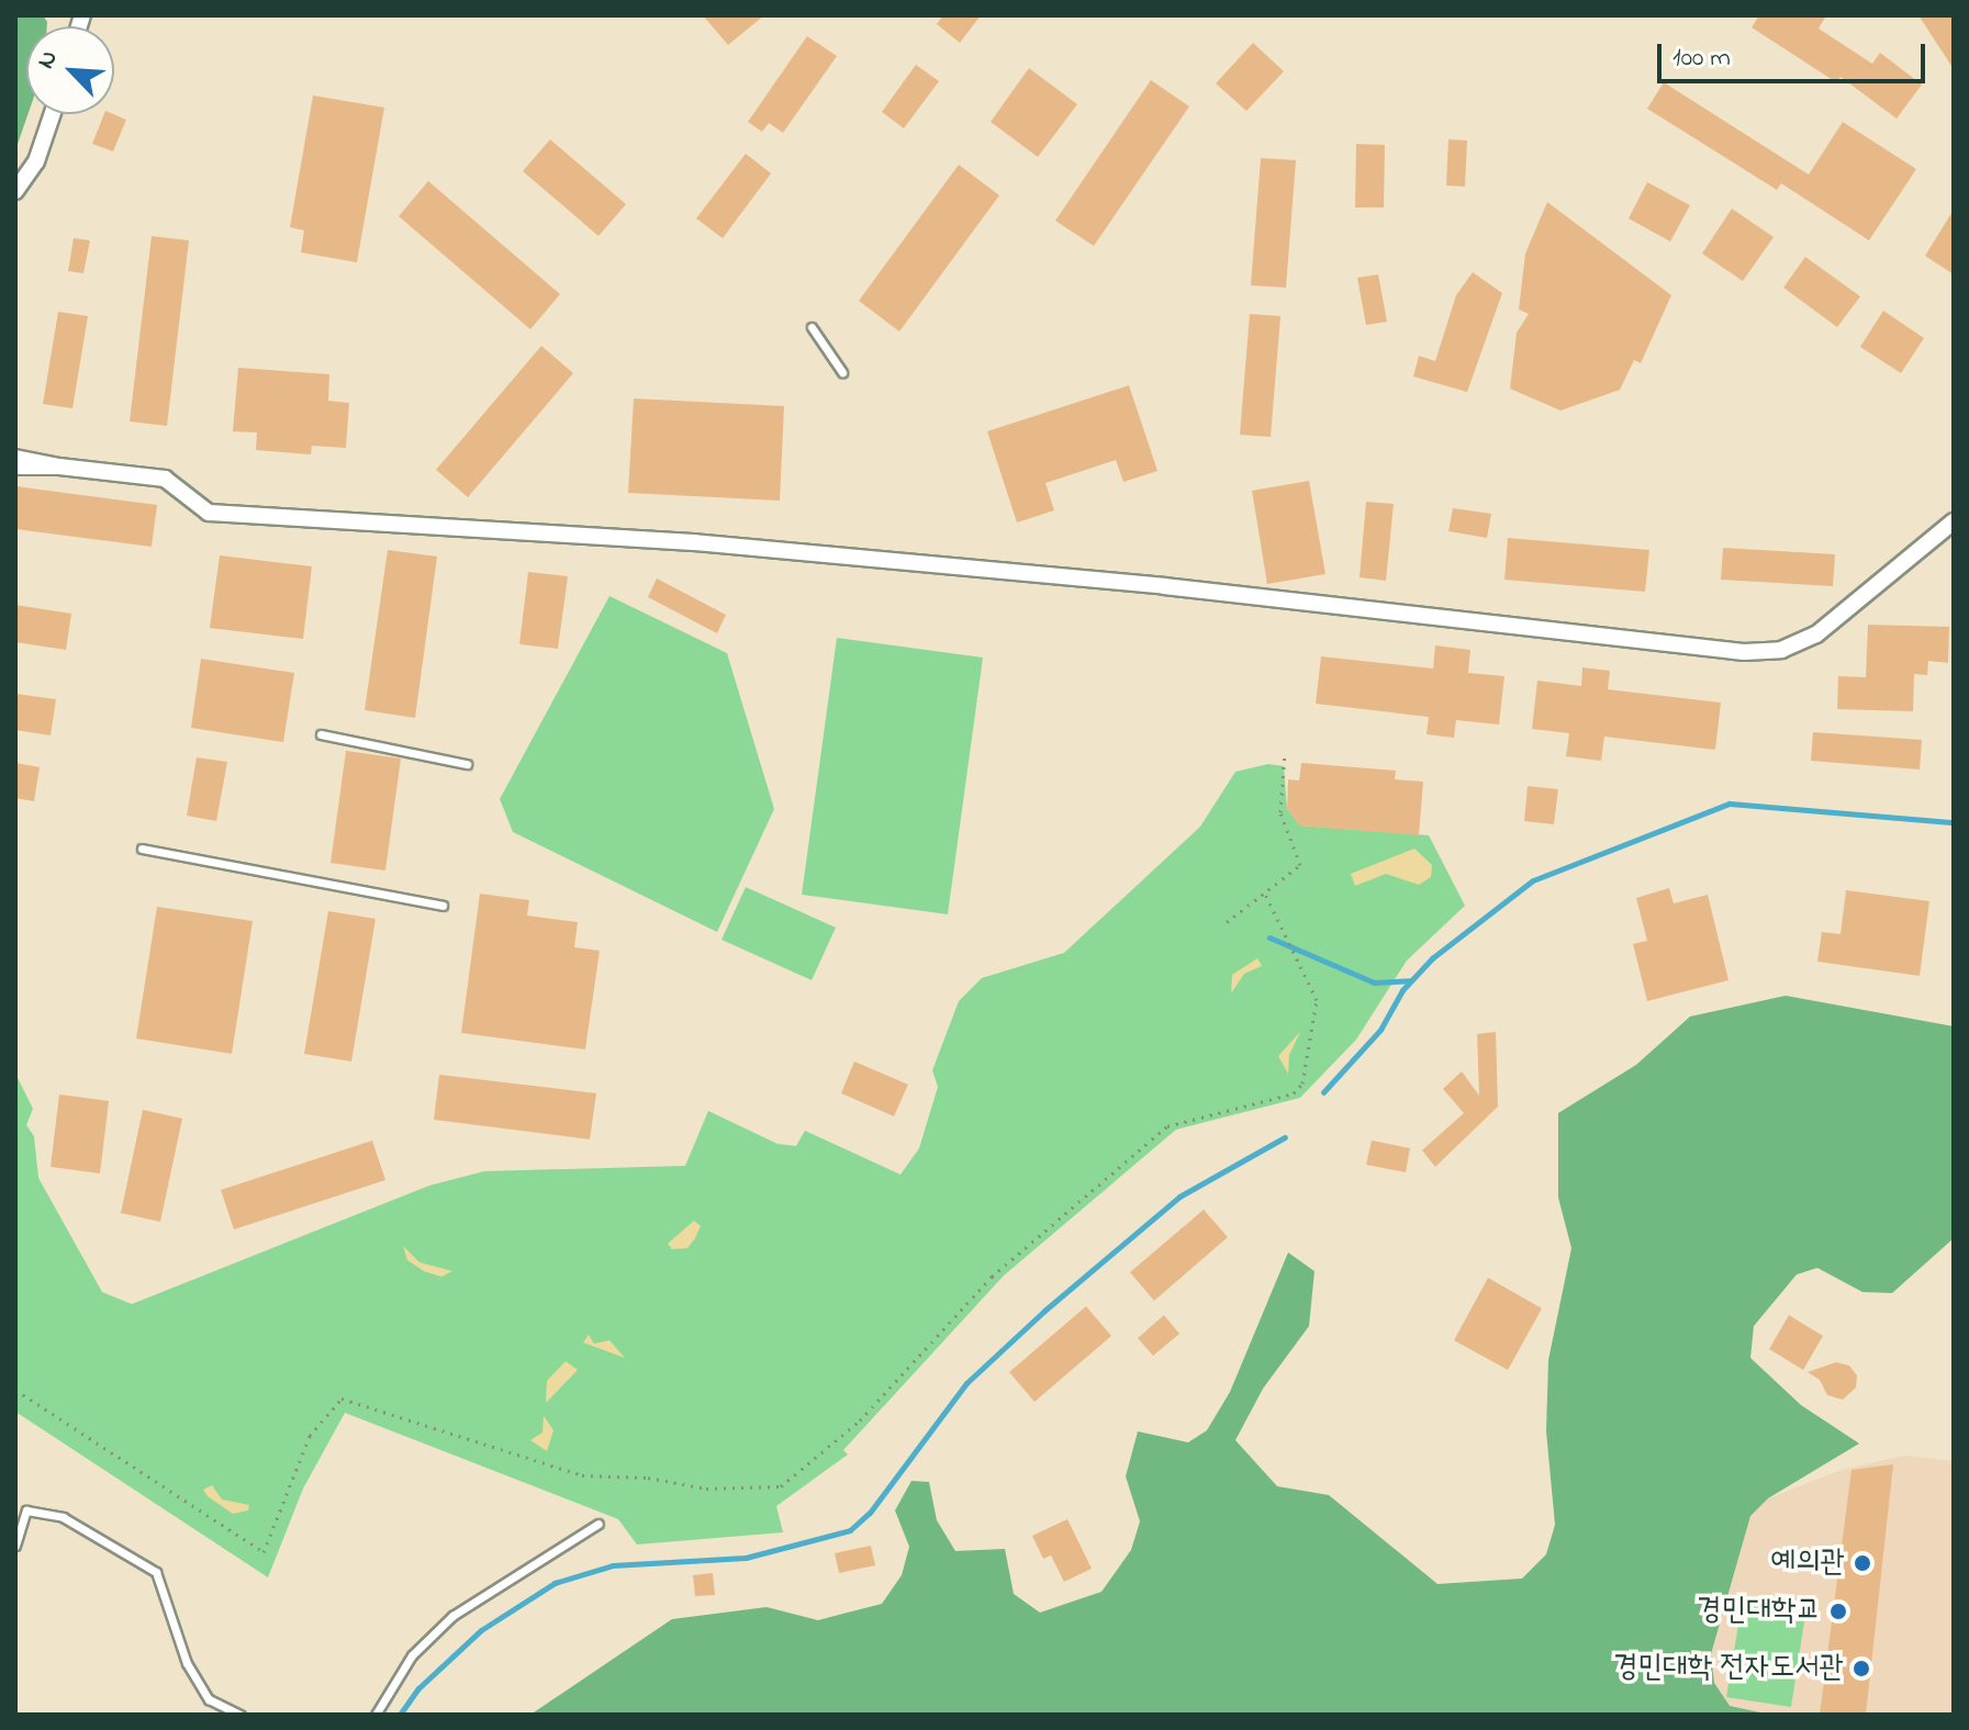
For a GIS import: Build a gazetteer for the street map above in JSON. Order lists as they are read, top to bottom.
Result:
{
  "places": ["예의관", "경민대학교", "경민대학 전자도서관"],
  "scale_bar": "100 m",
  "north": "top left"
}
